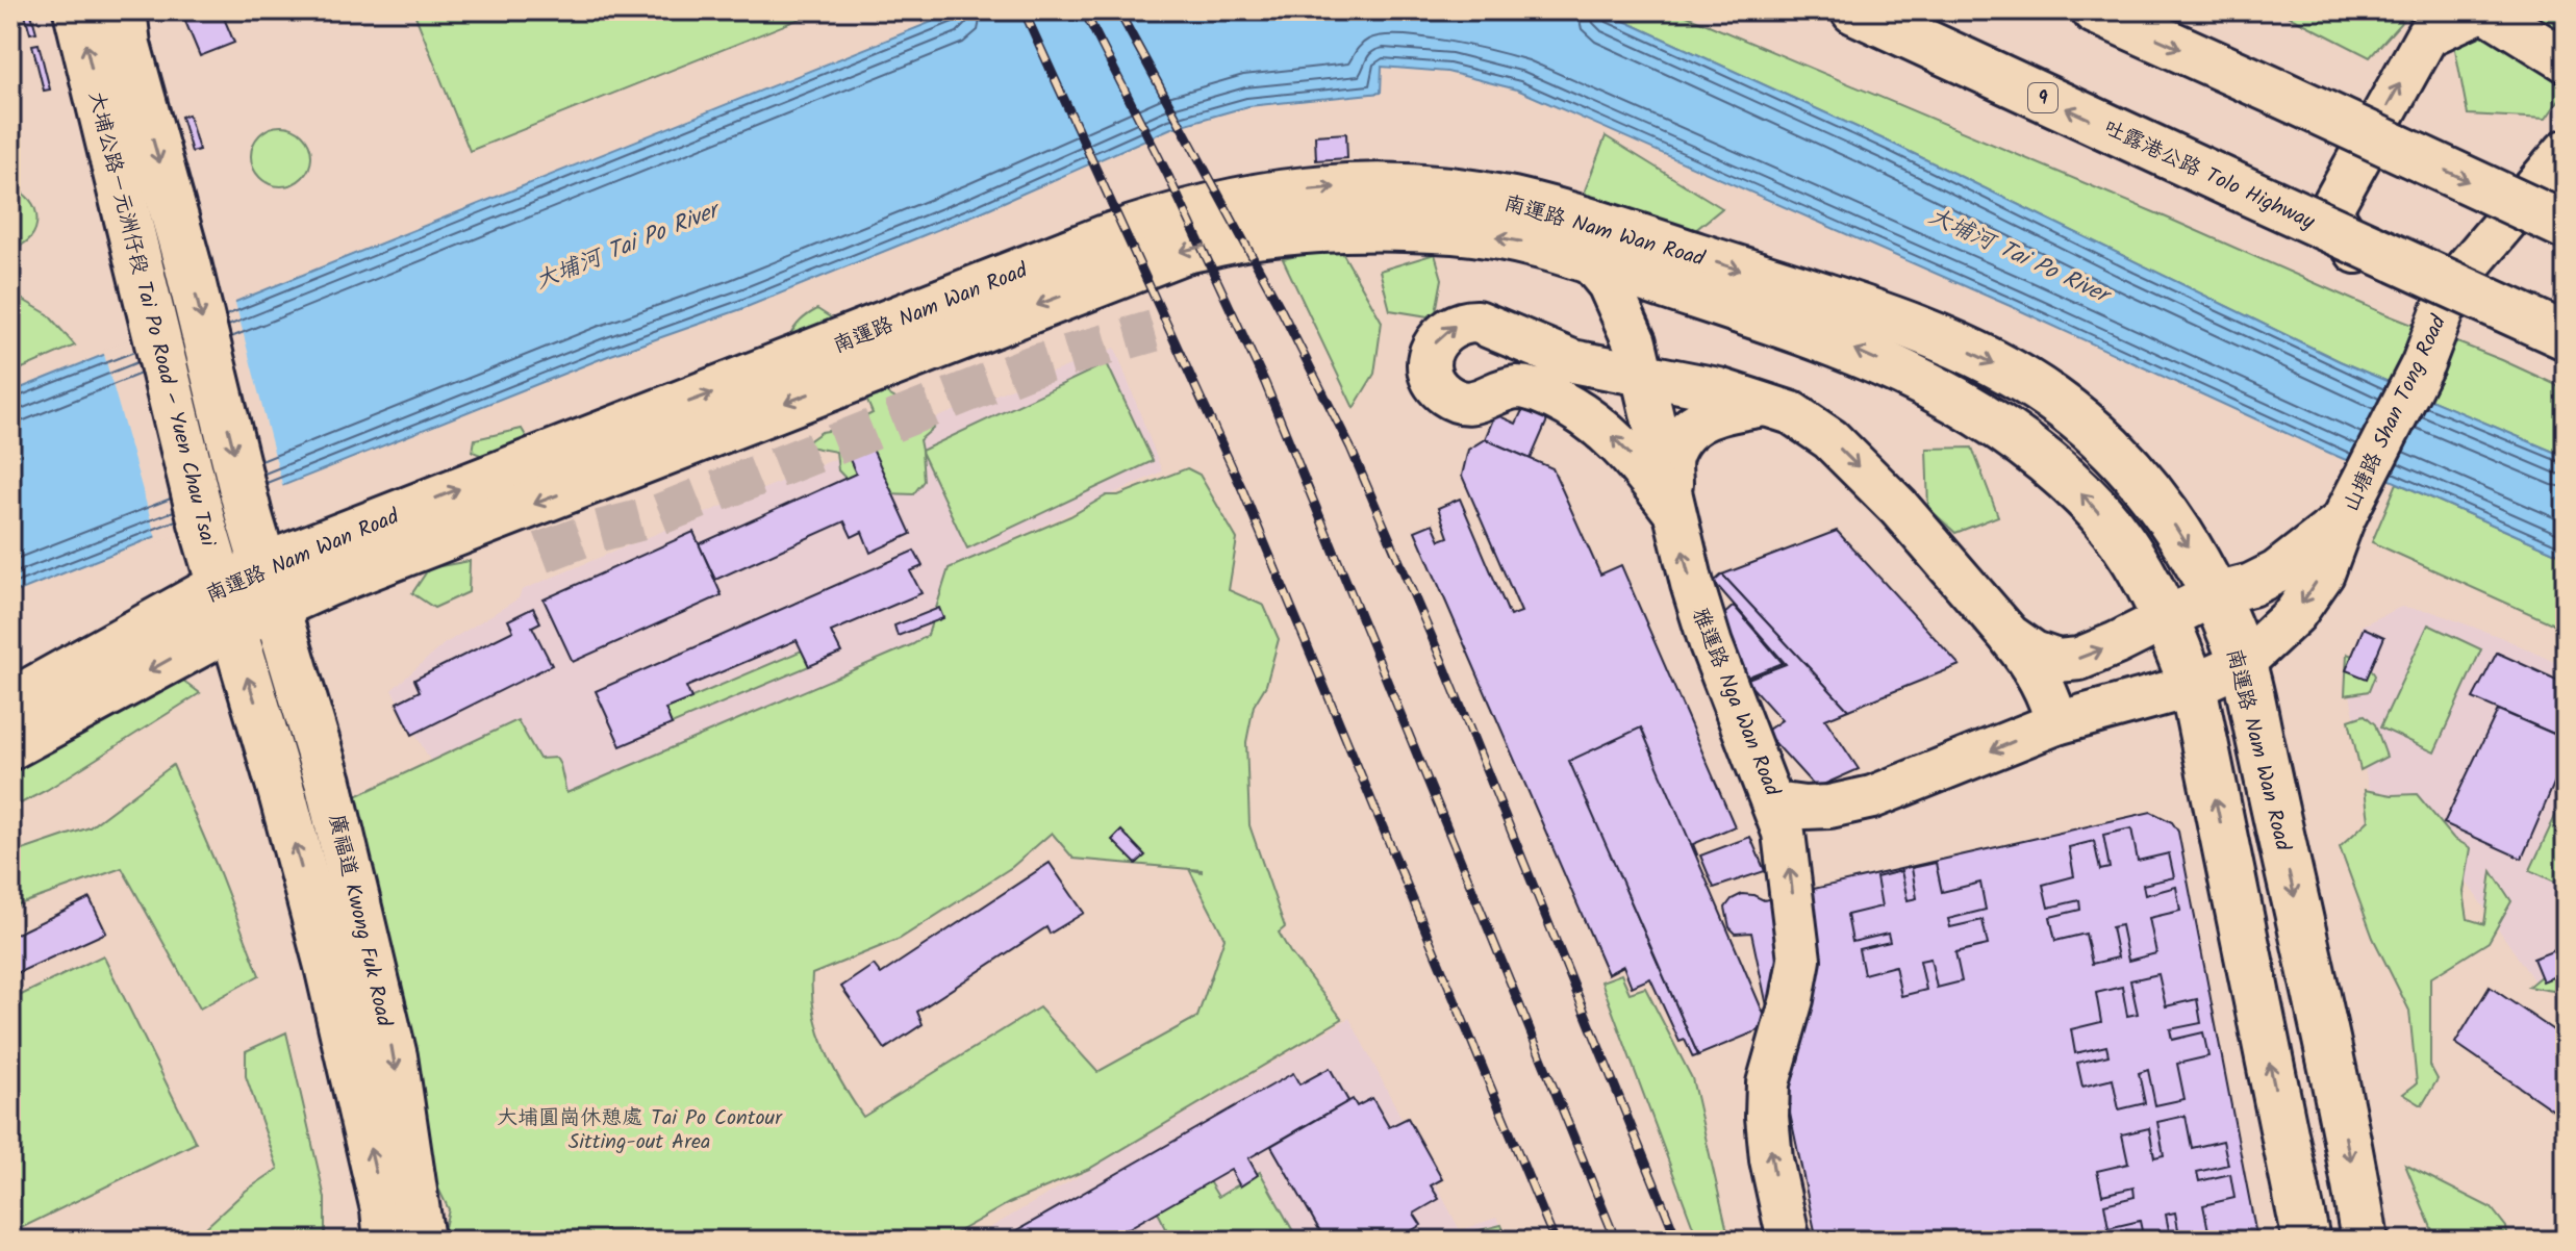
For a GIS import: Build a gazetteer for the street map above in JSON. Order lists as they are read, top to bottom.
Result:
{
  "streets": {
    "main road": [
      "9",
      "吐露港公路 Tolo Highway",
      "南運路 Nam Wan Road",
      "大埔公路－元洲仔段 Tai Po Road – Yuen Chau Tsai",
      "廣福道 Kwong Fuk Road"
    ],
    "street": ["山塘路 Shan Tong Road", "雅運路 Nga Wan Road"]
  },
  "crossings": [
    ["南運路 Nam Wan Road", "大埔公路－元洲仔段 Tai Po Road – Yuen Chau Tsai"],
    ["南運路 Nam Wan Road", "山塘路 Shan Tong Road"],
    ["南運路 Nam Wan Road", "雅運路 Nga Wan Road"],
    ["南運路 Nam Wan Road", "廣福道 Kwong Fuk Road"],
    ["大埔公路－元洲仔段 Tai Po Road – Yuen Chau Tsai", "廣福道 Kwong Fuk Road"],
    ["山塘路 Shan Tong Road", "雅運路 Nga Wan Road"]
  ],
  "water": ["大埔河 Tai Po River"],
  "parks": ["大埔圓崗休憩處 Tai Po Contour Sitting-out Area"]
}
